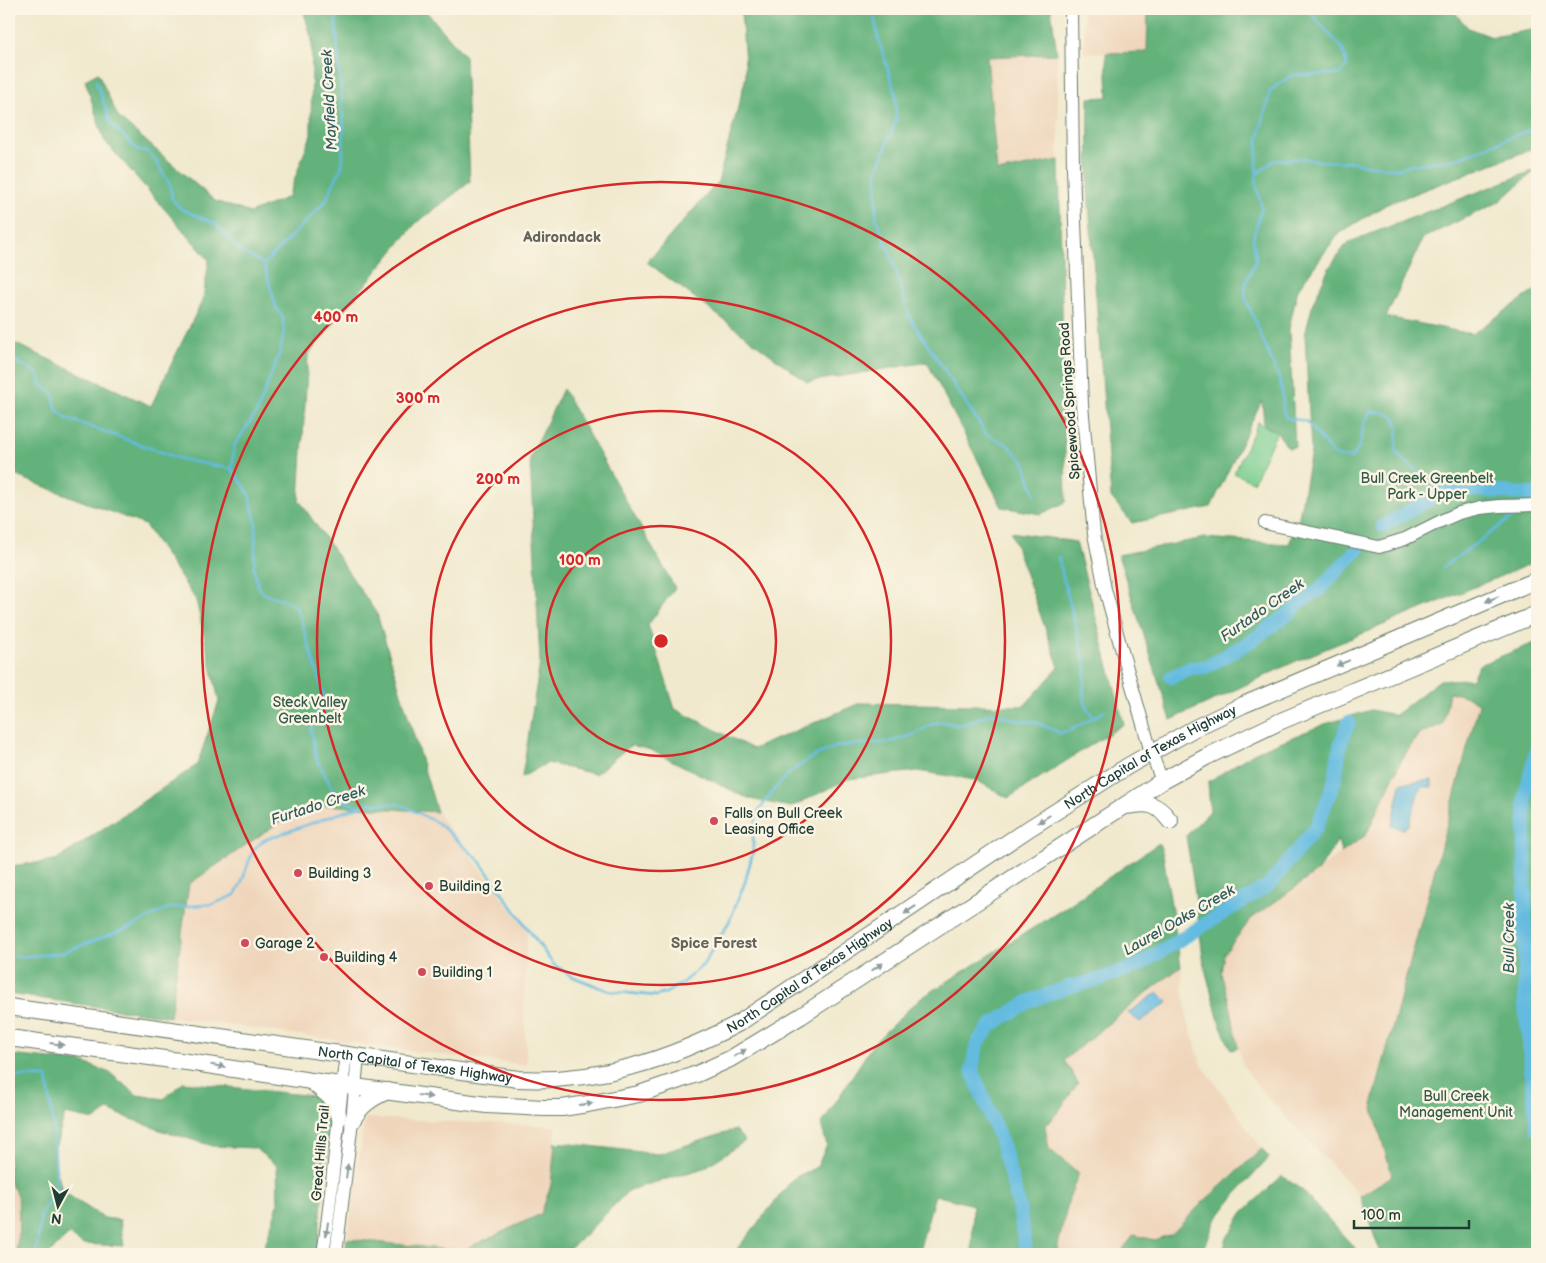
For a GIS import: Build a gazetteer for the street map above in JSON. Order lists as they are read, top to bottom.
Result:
{
  "streets": {
    "highway": ["North Capital of Texas Highway"],
    "main road": ["Spicewood Springs Road", "Great Hills Trail"]
  },
  "crossings": [
    ["Spicewood Springs Road", "North Capital of Texas Highway"],
    ["North Capital of Texas Highway", "Great Hills Trail"]
  ],
  "districts": ["Adirondack", "Spice Forest"],
  "water": [
    "Mayfield Creek",
    "Furtado Creek",
    "Laurel Oaks Creek",
    "Bull Creek"
  ],
  "parks": ["Bull Creek Greenbelt Park - Upper", "Steck Valley Greenbelt", "Bull Creek Management Unit"],
  "places": [
    "Falls on Bull Creek Leasing Office",
    "Building 3",
    "Building 2",
    "Garage 2",
    "Building 4",
    "Building 1"
  ],
  "scale_bar": "100 m",
  "north": "bottom",
  "rings": [
    "400 m",
    "300 m",
    "200 m",
    "100 m"
  ]
}
